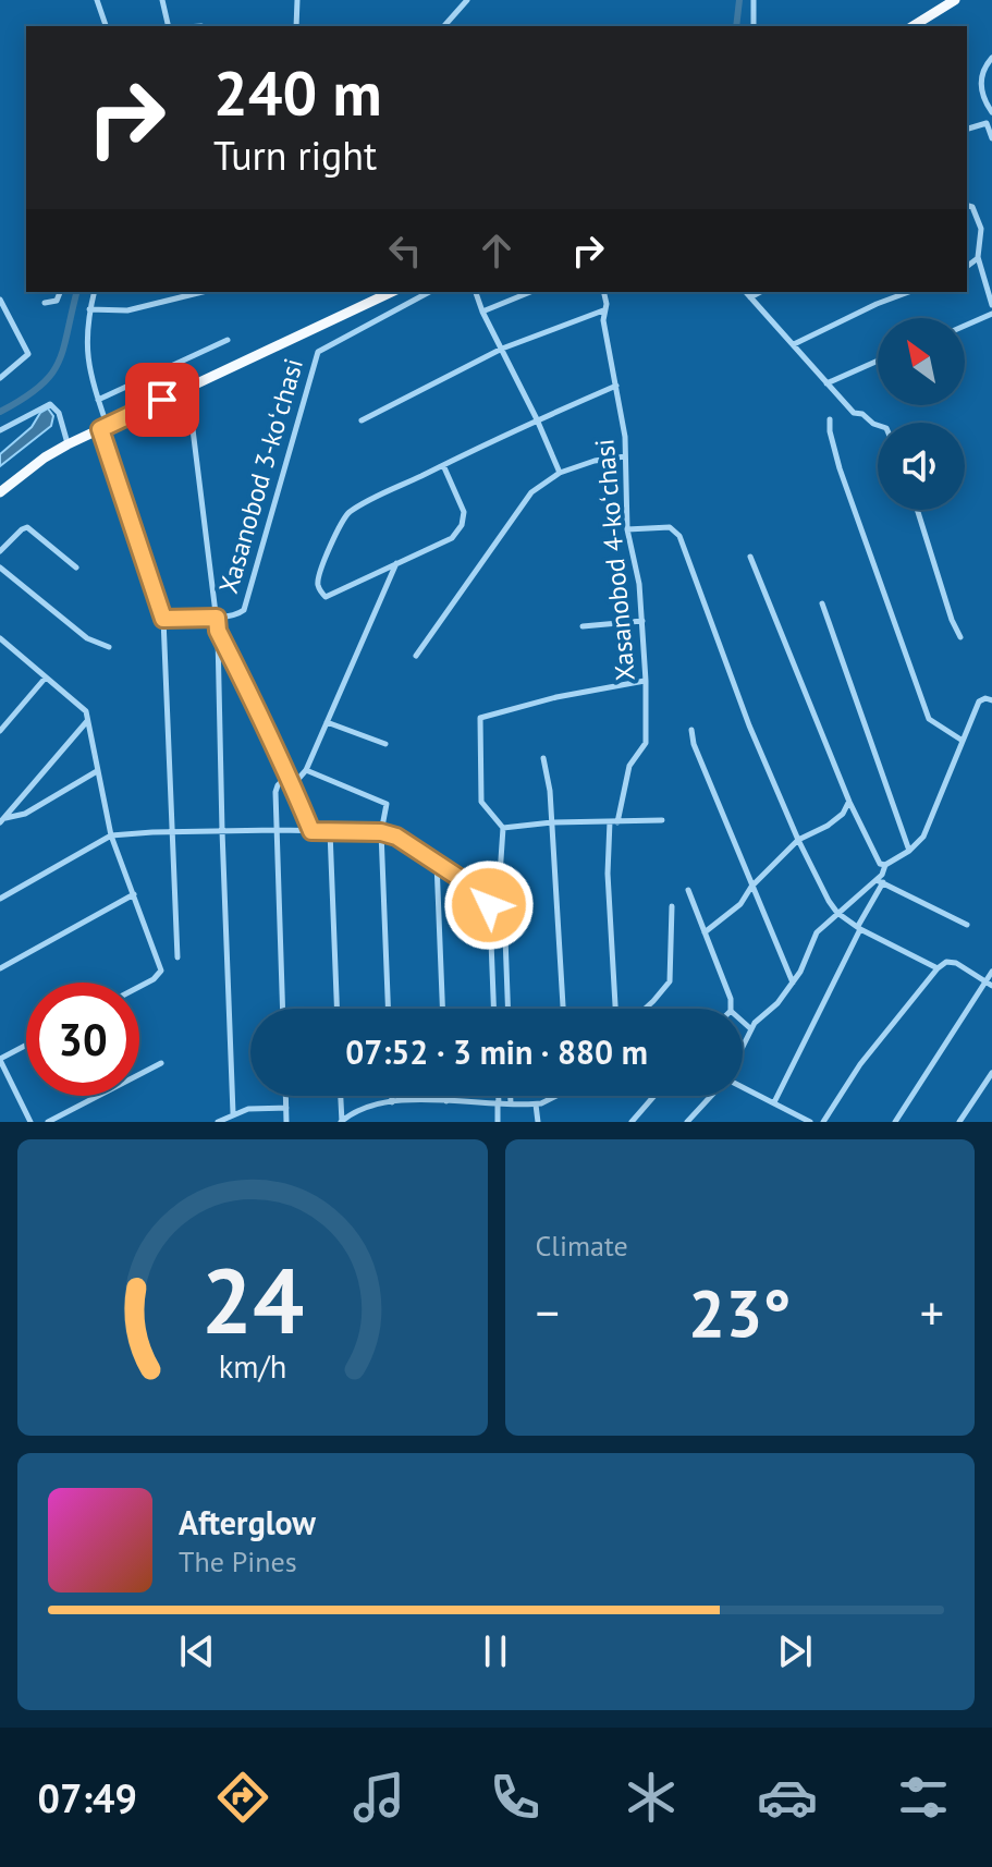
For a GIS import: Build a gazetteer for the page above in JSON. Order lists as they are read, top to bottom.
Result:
{
  "streets": {
    "street": ["Xasanobod 3-koʻchasi", "Xasanobod 4-koʻchasi"]
  },
  "north": "top left",
  "page": {
    "turn": ["240 m", "Turn right"],
    "limit": "30",
    "trip": "07:52 · 3 min · 880 m",
    "tile": "Climate",
    "heat": ["−", "23°", "+"],
    "song": ["Afterglow", "The Pines"],
    "tabs": "07:49",
    "gauge": ["24", "km/h"]
  }
}
